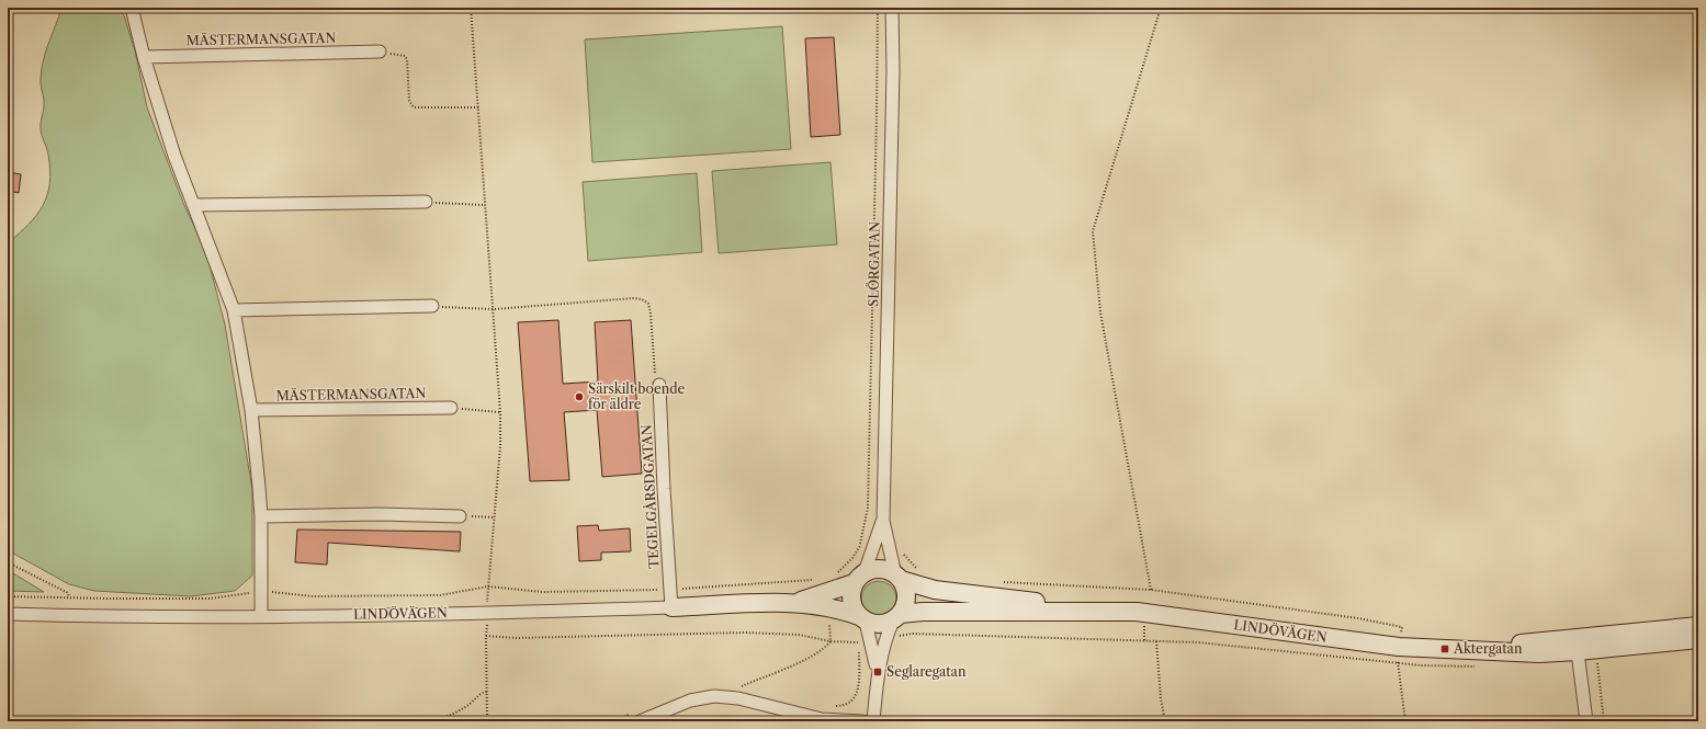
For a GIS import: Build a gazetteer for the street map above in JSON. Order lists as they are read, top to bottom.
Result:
{
  "streets": {
    "main road": ["LINDÖVÄGEN"],
    "street": ["MÄSTERMANSGATAN", "SLÖRGATAN", "TEGELGÅRSDGATAN"]
  },
  "crossings": [
    ["SLÖRGATAN", "LINDÖVÄGEN"],
    ["TEGELGÅRSDGATAN", "LINDÖVÄGEN"]
  ],
  "places": {
    "other": ["Särskilt boende för äldre"],
    "transit": ["Aktergatan", "Seglaregatan"]
  }
}
